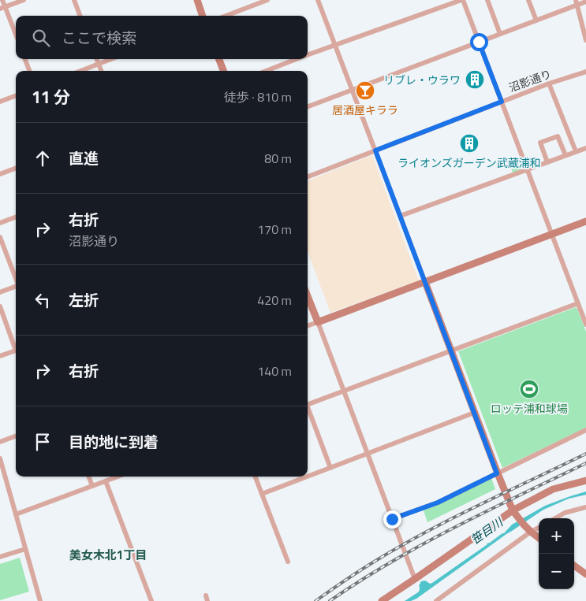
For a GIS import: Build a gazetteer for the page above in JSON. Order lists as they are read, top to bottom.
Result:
{
  "streets": {
    "street": ["沼影通り"]
  },
  "districts": ["美女木北1丁目"],
  "water": ["笹目川"],
  "places": {
    "building": ["リブレ・ウラワ", "ライオンズガーデン武蔵浦和"],
    "bar": ["居酒屋キララ"],
    "sports": ["ロッテ浦和球場"]
  },
  "page": {
    "search": "ここで検索",
    "heading": ["11 分", "徒歩 · 810 m"],
    "list": [
      ["直進", "80 m"],
      ["右折", "沼影通り", "170 m"],
      ["左折", "420 m"],
      ["右折", "140 m"],
      "目的地に到着"
    ],
    "map_buttons": ["+", "−"]
  }
}
